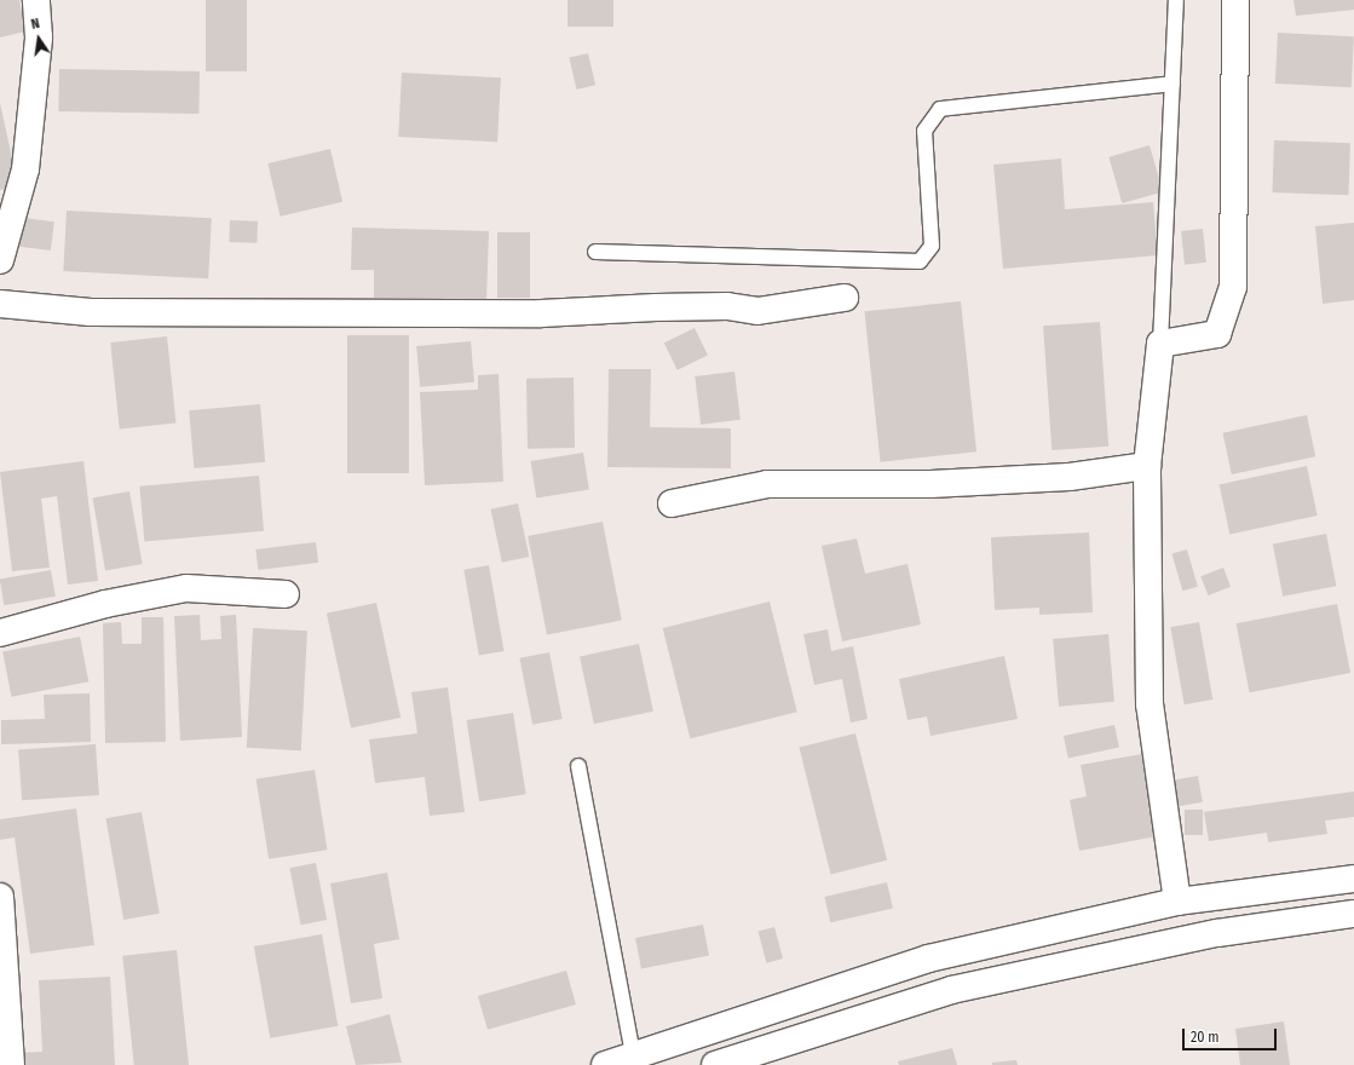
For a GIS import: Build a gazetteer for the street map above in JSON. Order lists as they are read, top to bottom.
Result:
{
  "scale_bar": "20 m",
  "north": "top"
}
